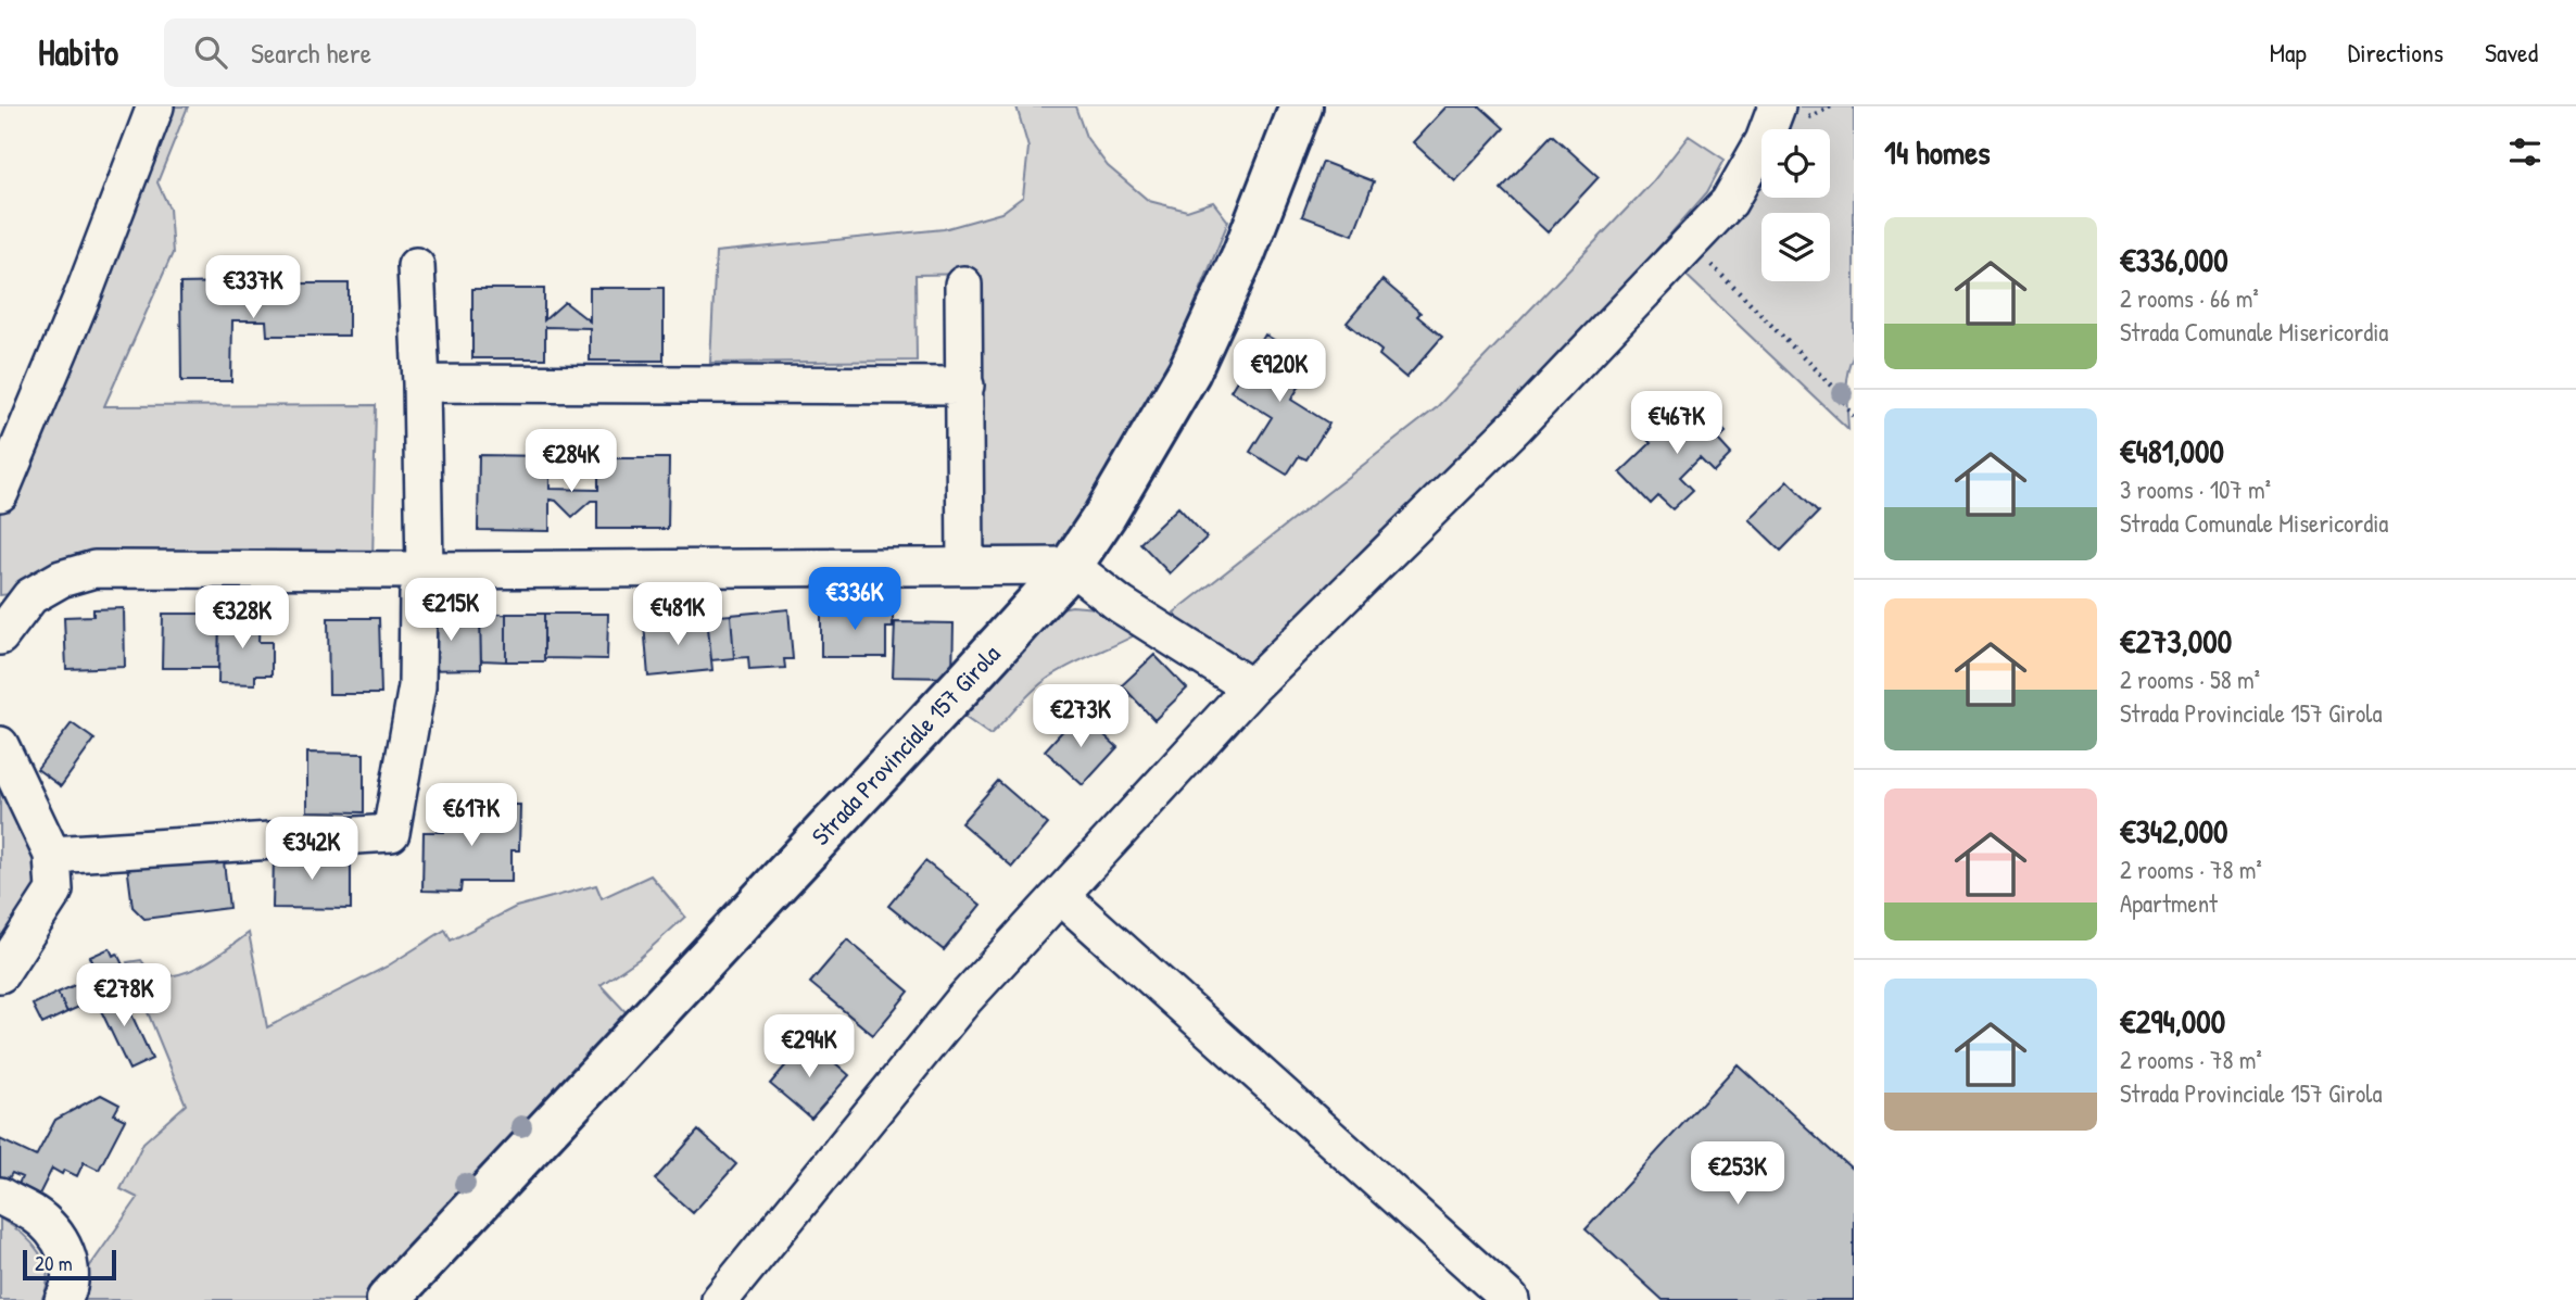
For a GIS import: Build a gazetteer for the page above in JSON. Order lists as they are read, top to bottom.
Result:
{
  "streets": {
    "main road": ["Strada Provinciale 157 Girola"]
  },
  "scale_bar": "20 m",
  "page": {
    "header": "Habito",
    "search": "Search here",
    "nav": ["Map", "Directions", "Saved"],
    "heading": "14 homes",
    "list": [
      {
        "name": "€336,000",
        "note": "2 rooms · 66 m² · Strada Comunale Misericordia"
      },
      {
        "name": "€481,000",
        "note": "3 rooms · 107 m² · Strada Comunale Misericordia"
      },
      {
        "name": "€273,000",
        "note": "2 rooms · 58 m² · Strada Provinciale 157 Girola"
      },
      {
        "name": "€342,000",
        "note": "2 rooms · 78 m² · Apartment"
      },
      {
        "name": "€294,000",
        "note": "2 rooms · 78 m² · Strada Provinciale 157 Girola"
      }
    ],
    "price": [
      "€337K",
      "€920K",
      "€467K",
      "€284K",
      "€336K",
      "€215K",
      "€481K",
      "€328K",
      "€273K",
      "€617K",
      "€342K",
      "€278K",
      "€294K",
      "€253K"
    ],
    "scale": "20 m"
  }
}
